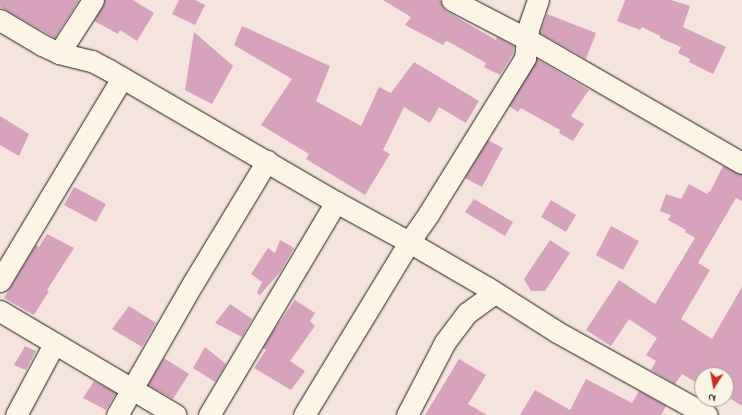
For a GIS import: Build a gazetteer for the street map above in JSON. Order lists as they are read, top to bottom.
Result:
{
  "north": "bottom"
}
